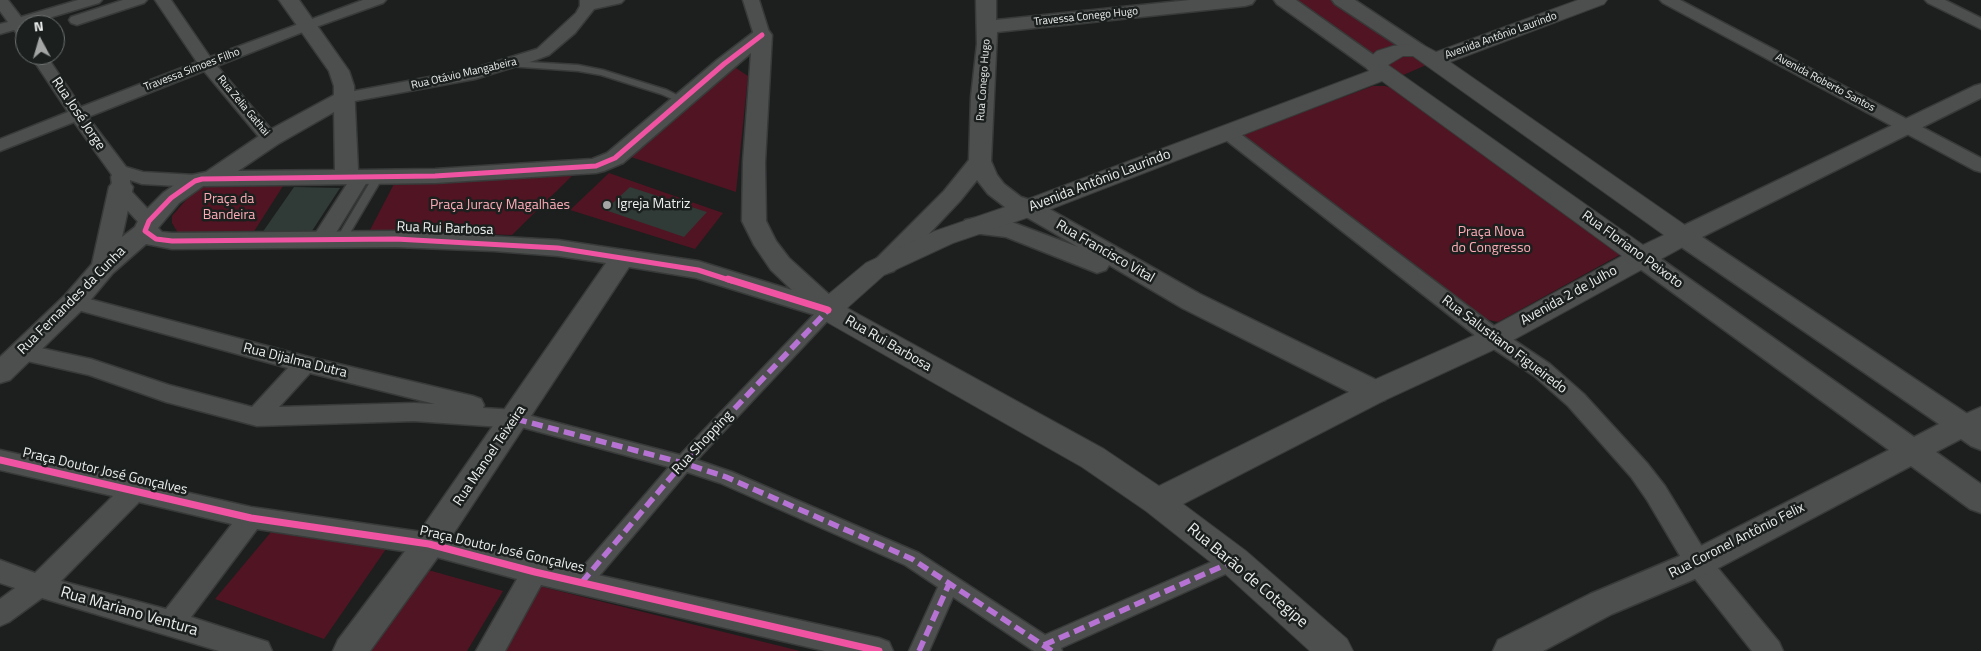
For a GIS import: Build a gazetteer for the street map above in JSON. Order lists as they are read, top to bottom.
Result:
{
  "streets": {
    "main road": [
      "Avenida Antônio Laurindo",
      "Rua Rui Barbosa",
      "Rua Floriano Peixoto",
      "Avenida 2 de Julho",
      "Rua Barão de Cotegipe"
    ],
    "street": [
      "Travessa Conego Hugo",
      "Travessa Simoes Filho",
      "Rua Otávio Mangabeira",
      "Rua Conego Hugo",
      "Avenida Roberto Santos",
      "Rua Zelia Gathai",
      "Rua José Jorge",
      "Rua Francisco Vital",
      "Rua Fernandes da Cunha",
      "Rua Salustiano Figueiredo",
      "Rua Dijalma Dutra",
      "Rua Shopping",
      "Rua Manoel Teixeira",
      "Praça Doutor José Gonçalves",
      "Rua Coronel Antônio Felix",
      "Rua Mariano Ventura"
    ]
  },
  "crossings": [
    ["Travessa Conego Hugo", "Rua Conego Hugo"],
    ["Avenida Antônio Laurindo", "Rua Rui Barbosa"],
    ["Avenida Antônio Laurindo", "Rua Floriano Peixoto"],
    ["Avenida Antônio Laurindo", "Rua Francisco Vital"],
    ["Avenida Antônio Laurindo", "Rua Salustiano Figueiredo"],
    ["Avenida Antônio Laurindo", "Rua Shopping"],
    ["Travessa Simoes Filho", "Rua Zelia Gathai"],
    ["Travessa Simoes Filho", "Rua José Jorge"],
    ["Rua Conego Hugo", "Rua Francisco Vital"],
    ["Avenida Roberto Santos", "Avenida 2 de Julho"],
    ["Rua José Jorge", "Rua Rui Barbosa"],
    ["Rua José Jorge", "Rua Fernandes da Cunha"],
    ["Rua Rui Barbosa", "Avenida 2 de Julho"],
    ["Rua Rui Barbosa", "Rua Fernandes da Cunha"],
    ["Rua Rui Barbosa", "Rua Shopping"],
    ["Rua Rui Barbosa", "Rua Manoel Teixeira"],
    ["Rua Rui Barbosa", "Rua Barão de Cotegipe"],
    ["Rua Floriano Peixoto", "Avenida 2 de Julho"],
    ["Rua Floriano Peixoto", "Rua Coronel Antônio Felix"],
    ["Rua Francisco Vital", "Avenida 2 de Julho"],
    ["Avenida 2 de Julho", "Rua Salustiano Figueiredo"],
    ["Avenida 2 de Julho", "Rua Barão de Cotegipe"],
    ["Rua Fernandes da Cunha", "Rua Dijalma Dutra"],
    ["Rua Salustiano Figueiredo", "Rua Coronel Antônio Felix"],
    ["Rua Dijalma Dutra", "Rua Manoel Teixeira"],
    ["Rua Shopping", "Praça Doutor José Gonçalves"],
    ["Rua Manoel Teixeira", "Praça Doutor José Gonçalves"]
  ],
  "parks": ["Praça da Bandeira", "Praça Juracy Magalhães", "Praça Nova do Congresso"],
  "places": ["Igreja Matriz"],
  "north": "top"
}
